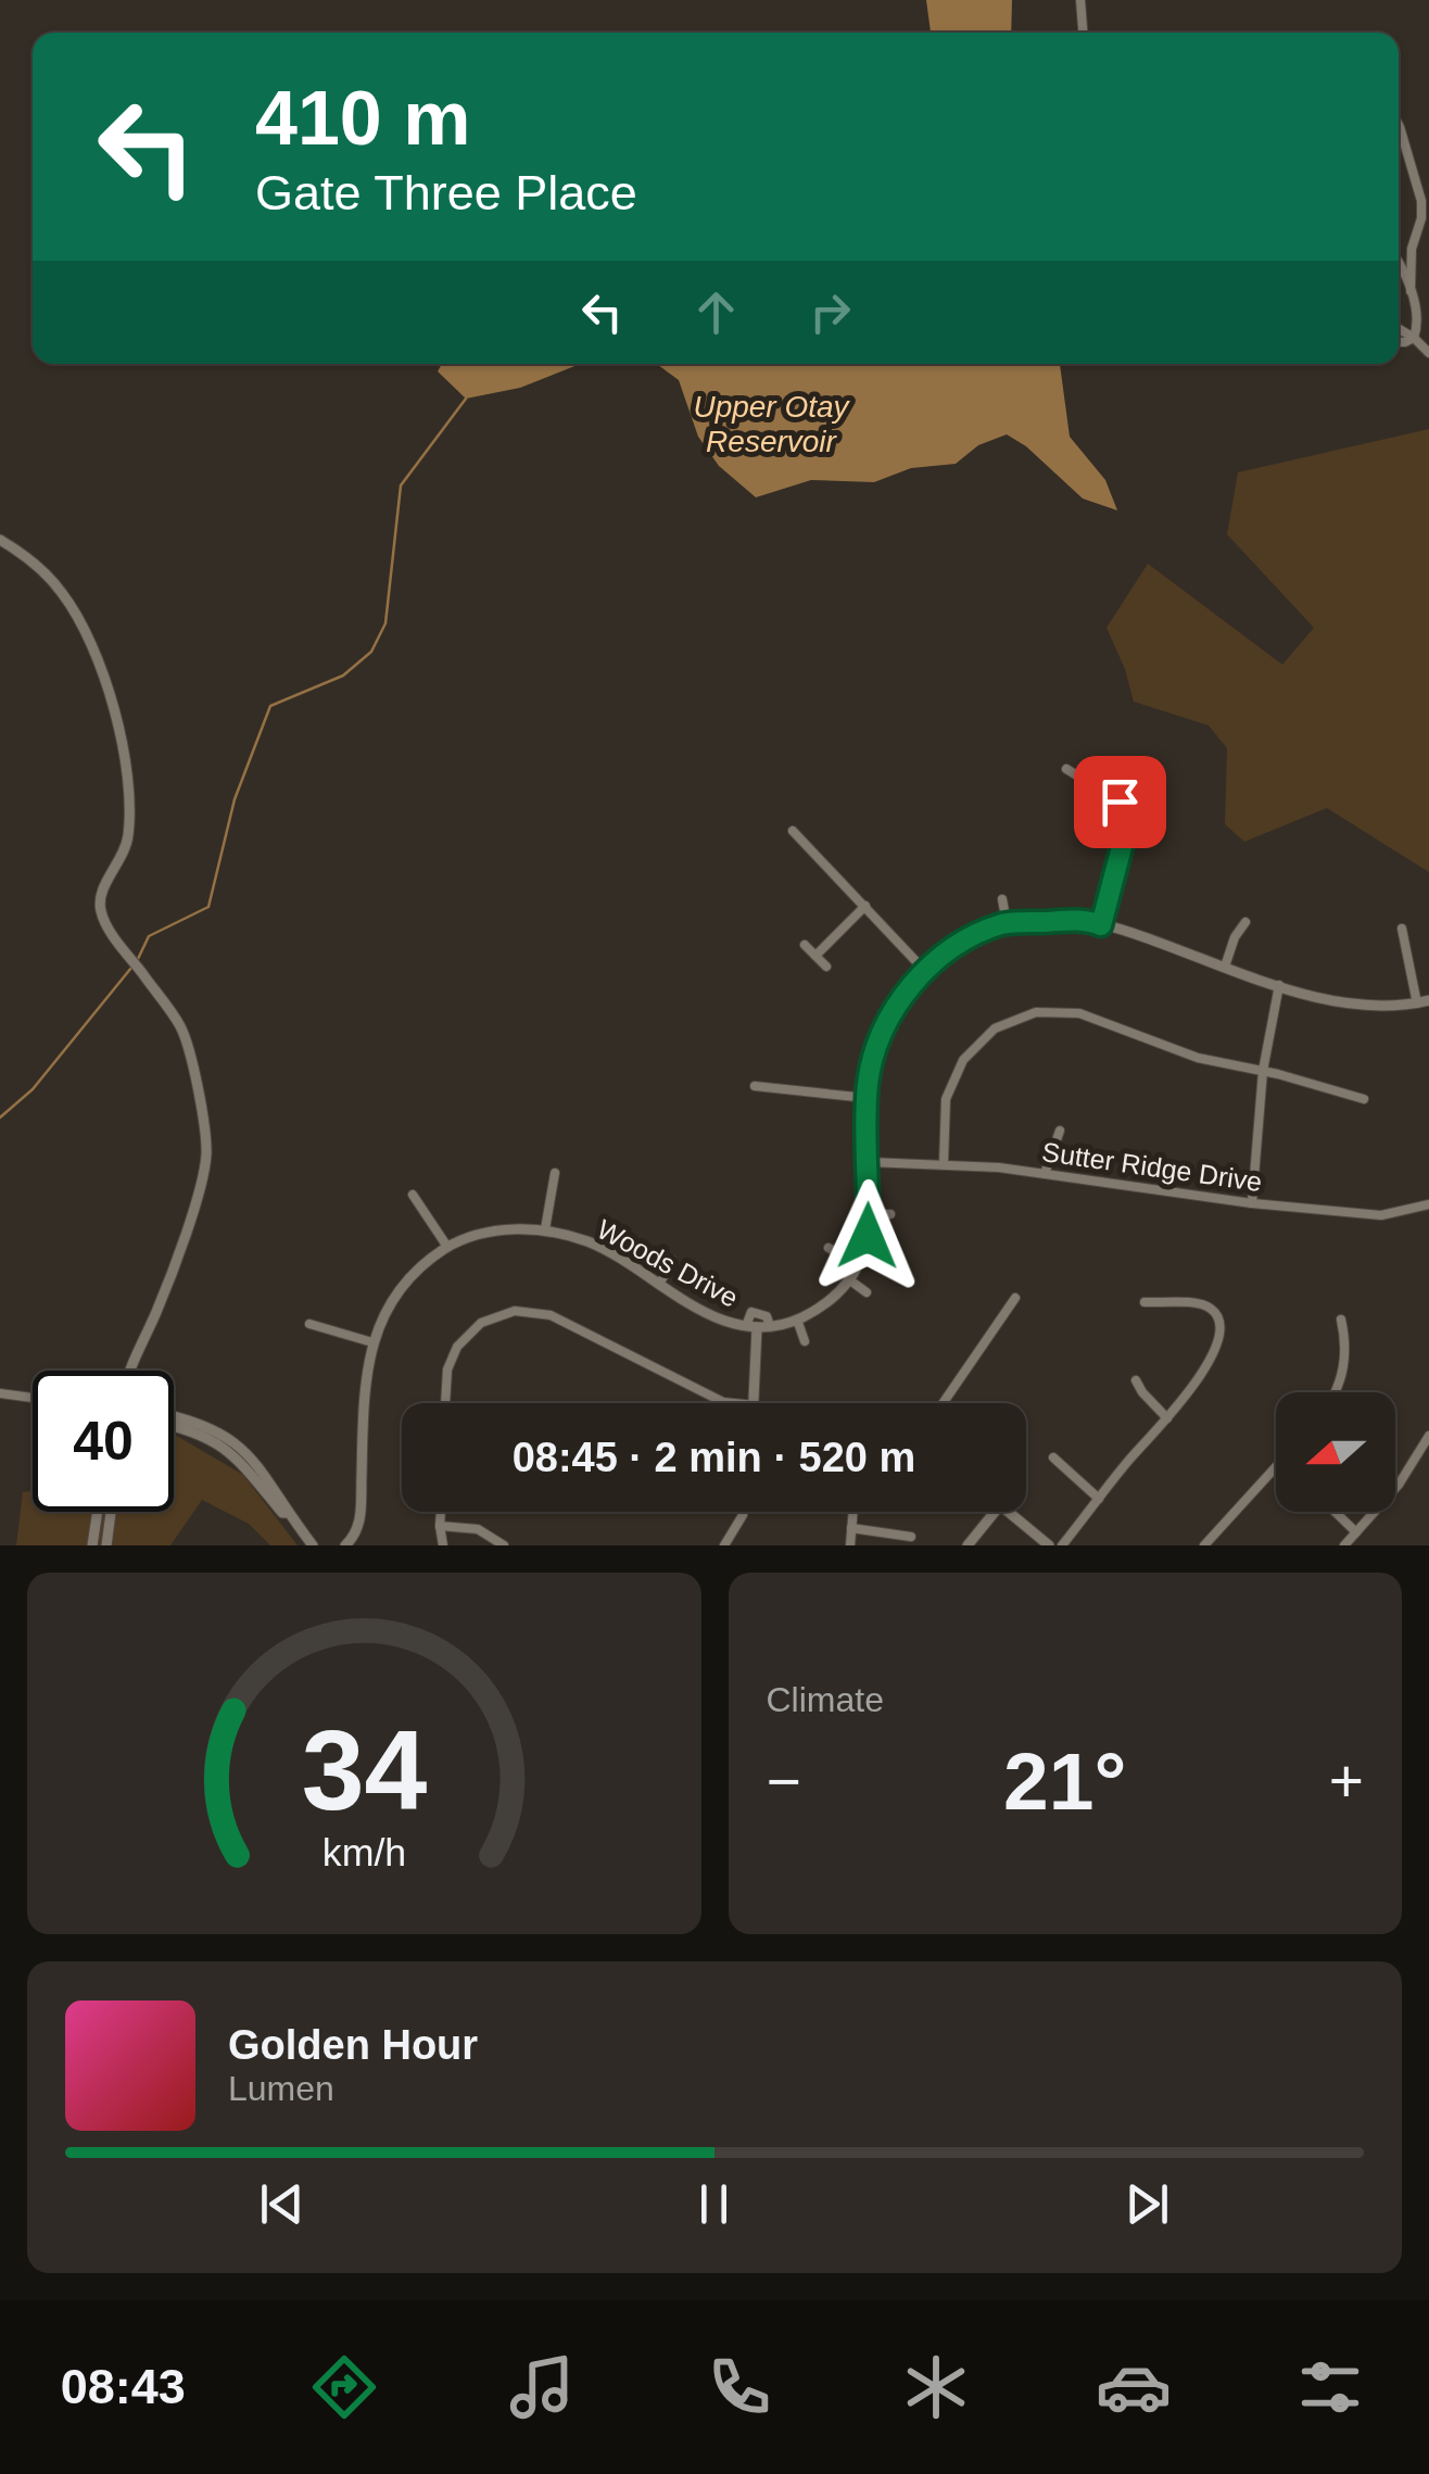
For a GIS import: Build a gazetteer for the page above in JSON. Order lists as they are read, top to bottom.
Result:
{
  "streets": {
    "street": ["Sutter Ridge Drive", "Woods Drive"]
  },
  "crossings": [
    ["Sutter Ridge Drive", "Woods Drive"]
  ],
  "water": ["Upper Otay Reservoir"],
  "north": "left",
  "page": {
    "turn": ["410 m", "Gate Three Place"],
    "limit": "40",
    "trip": "08:45 · 2 min · 520 m",
    "tile": "Climate",
    "heat": ["−", "21°", "+"],
    "song": ["Golden Hour", "Lumen"],
    "tabs": "08:43",
    "gauge": ["34", "km/h"]
  }
}
